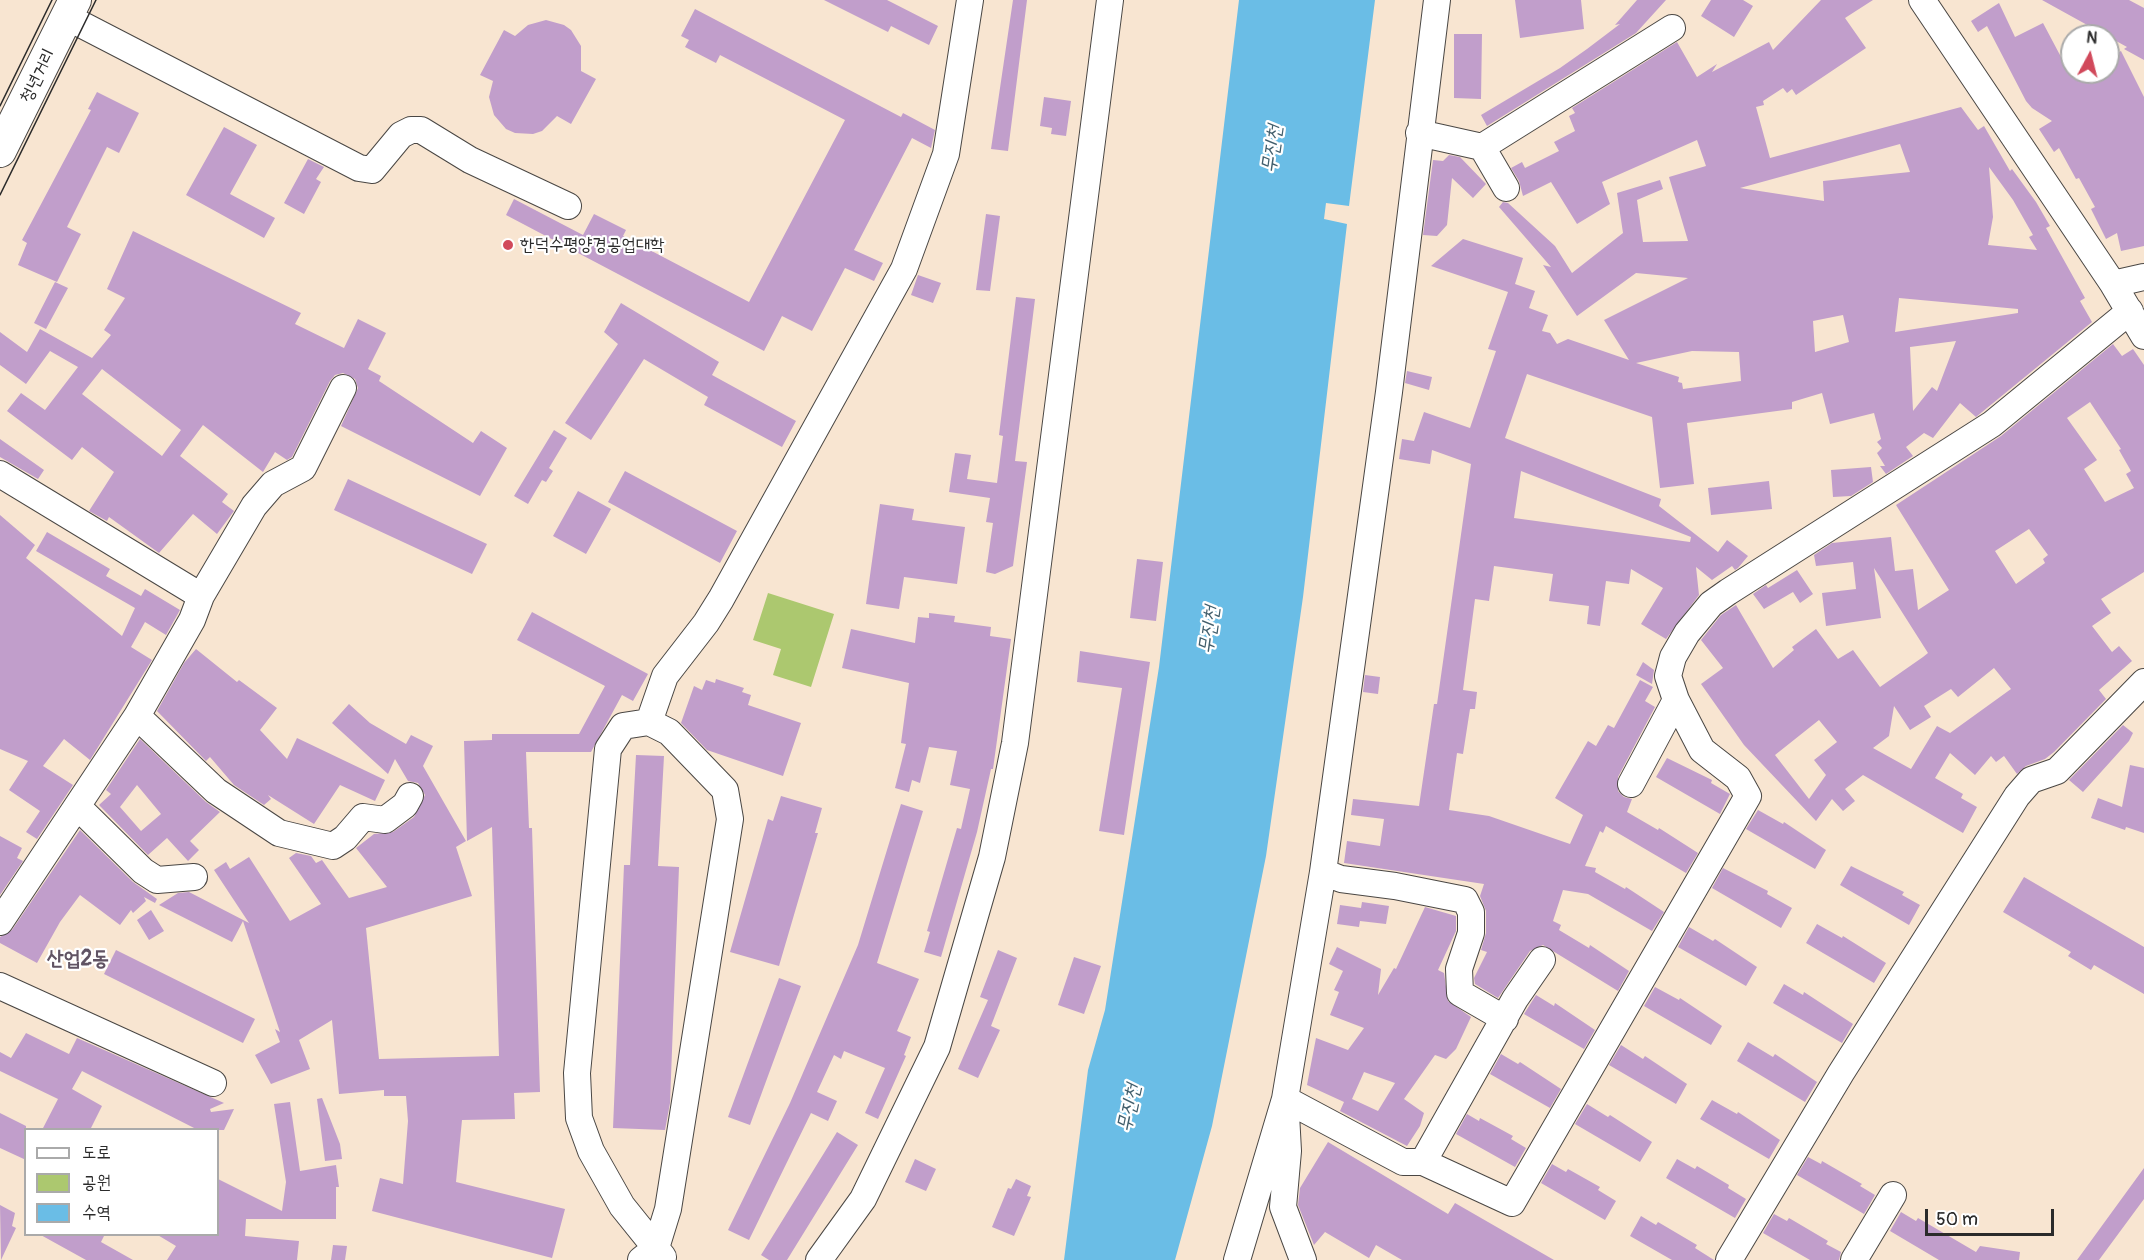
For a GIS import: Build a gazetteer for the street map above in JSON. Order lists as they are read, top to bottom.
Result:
{
  "streets": {
    "main road": ["청년거리"]
  },
  "districts": ["산업2동"],
  "water": ["무진천"],
  "places": ["한덕수평양경공업대학"],
  "legend": ["도로", "공원", "수역"],
  "scale_bar": "50 m",
  "north": "top"
}
